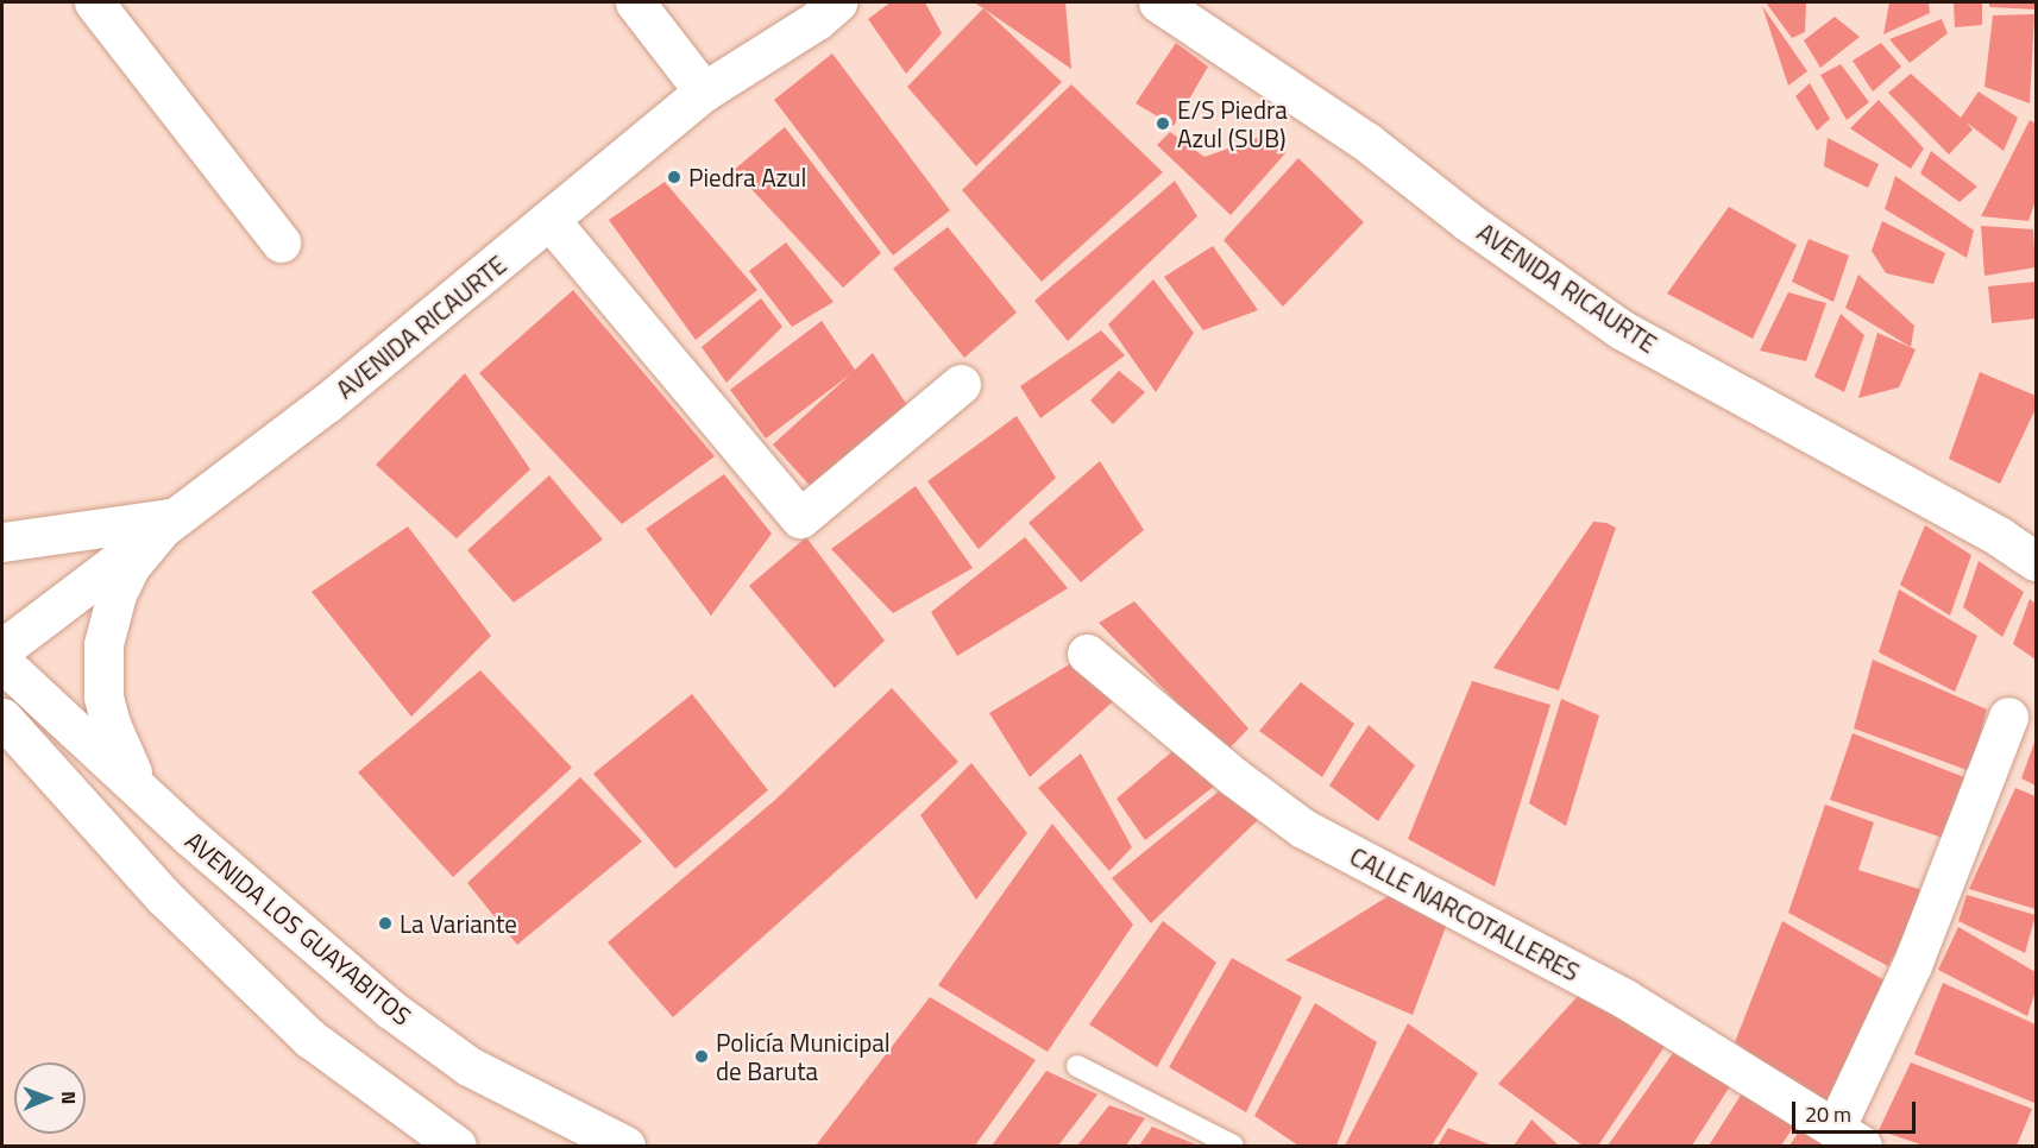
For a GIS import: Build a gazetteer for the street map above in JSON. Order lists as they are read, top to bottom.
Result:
{
  "streets": {
    "street": ["AVENIDA RICAURTE", "CALLE NARCOTALLERES", "AVENIDA LOS GUAYABITOS"]
  },
  "places": [
    "E/S Piedra Azul (SUB)",
    "Piedra Azul",
    "La Variante",
    "Policía Municipal de Baruta"
  ],
  "scale_bar": "20 m",
  "north": "right"
}
